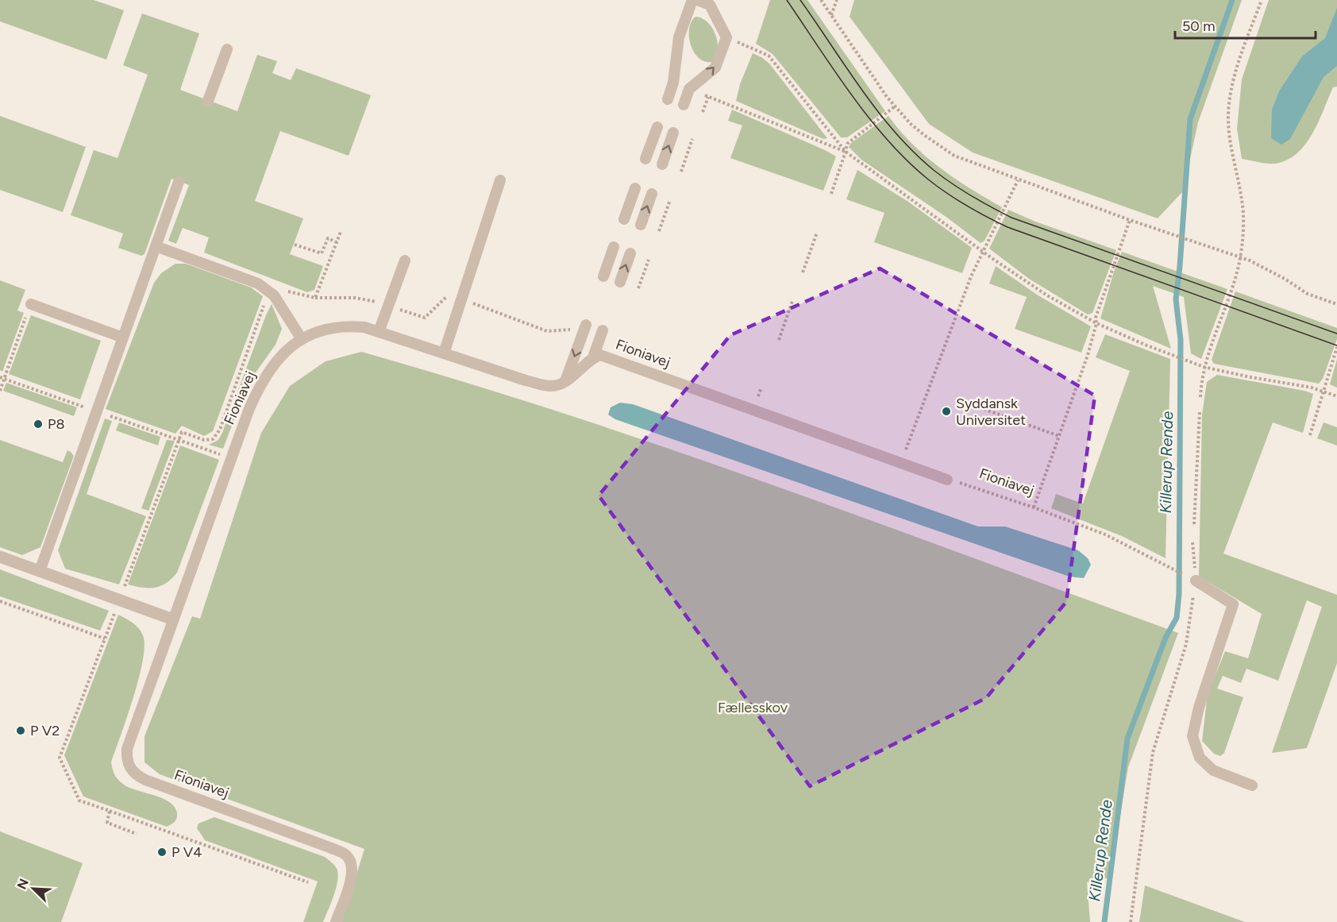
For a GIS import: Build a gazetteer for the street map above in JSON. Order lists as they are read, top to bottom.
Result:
{
  "streets": {
    "lane": ["Fioniavej"]
  },
  "water": ["Killerup Rende"],
  "parks": ["Fællesskov"],
  "places": [
    "Syddansk Universitet",
    "P8",
    "P V2",
    "P V4"
  ],
  "scale_bar": "50 m",
  "north": "top left"
}
